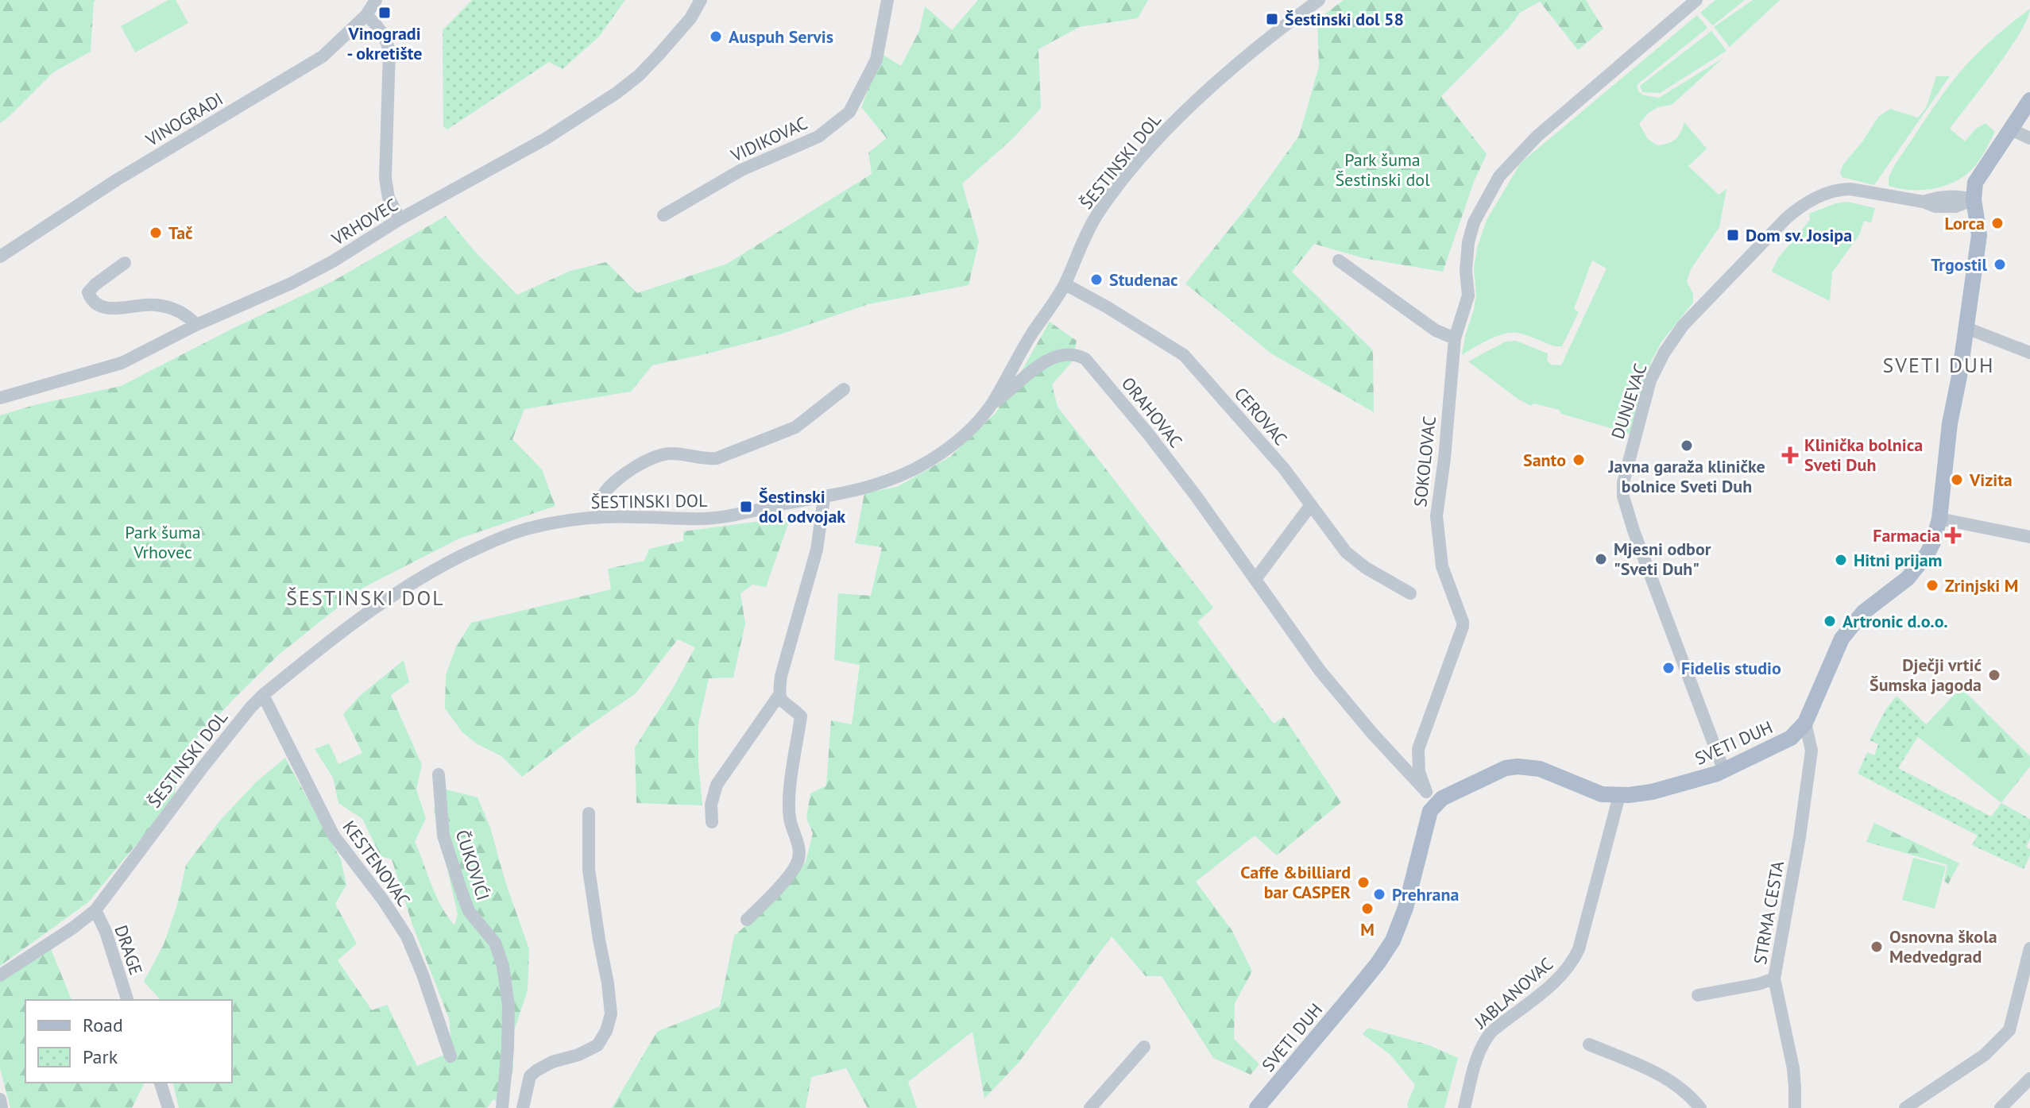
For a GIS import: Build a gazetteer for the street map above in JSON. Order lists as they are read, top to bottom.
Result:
{
  "streets": {
    "main road": ["SVETI DUH"],
    "street": [
      "VINOGRADI",
      "VIDIKOVAC",
      "ŠESTINSKI DOL",
      "VRHOVEC",
      "DUNJEVAC",
      "ORAHOVAC",
      "CEROVAC",
      "SOKOLOVAC",
      "KESTENOVAC",
      "ČUKOVIĆI",
      "STRMA CESTA",
      "DRAGE",
      "JABLANOVAC"
    ]
  },
  "crossings": [
    ["ŠESTINSKI DOL", "ORAHOVAC"],
    ["ŠESTINSKI DOL", "CEROVAC"],
    ["ŠESTINSKI DOL", "KESTENOVAC"],
    ["ŠESTINSKI DOL", "DRAGE"],
    ["DUNJEVAC", "SVETI DUH"],
    ["ORAHOVAC", "SOKOLOVAC"],
    ["ORAHOVAC", "SVETI DUH"],
    ["SOKOLOVAC", "SVETI DUH"],
    ["SVETI DUH", "STRMA CESTA"],
    ["SVETI DUH", "JABLANOVAC"]
  ],
  "districts": ["SVETI DUH", "ŠESTINSKI DOL"],
  "parks": ["Park šuma Šestinski dol", "Park šuma Vrhovec"],
  "places": {
    "transit": [
      "Vinogradi - okretište",
      "Šestinski dol 58",
      "Dom sv. Josipa",
      "Šestinski dol odvojak"
    ],
    "other": [
      "Auspuh Servis",
      "Lorca",
      "Tač",
      "Trgostil",
      "Studenac",
      "Javna garaža kliničke bolnice Sveti Duh",
      "Santo",
      "Vizita",
      "Mjesni odbor \"Sveti Duh\"",
      "Hitni prijam",
      "Zrinjski M",
      "Artronic d.o.o.",
      "Fidelis studio",
      "Dječji vrtić Šumska jagoda",
      "Caffe &billiard bar CASPER",
      "Prehrana",
      "M",
      "Osnovna škola Medvedgrad"
    ],
    "health": ["Klinička bolnica Sveti Duh", "Farmacia"]
  },
  "legend": ["Road", "Park"]
}
